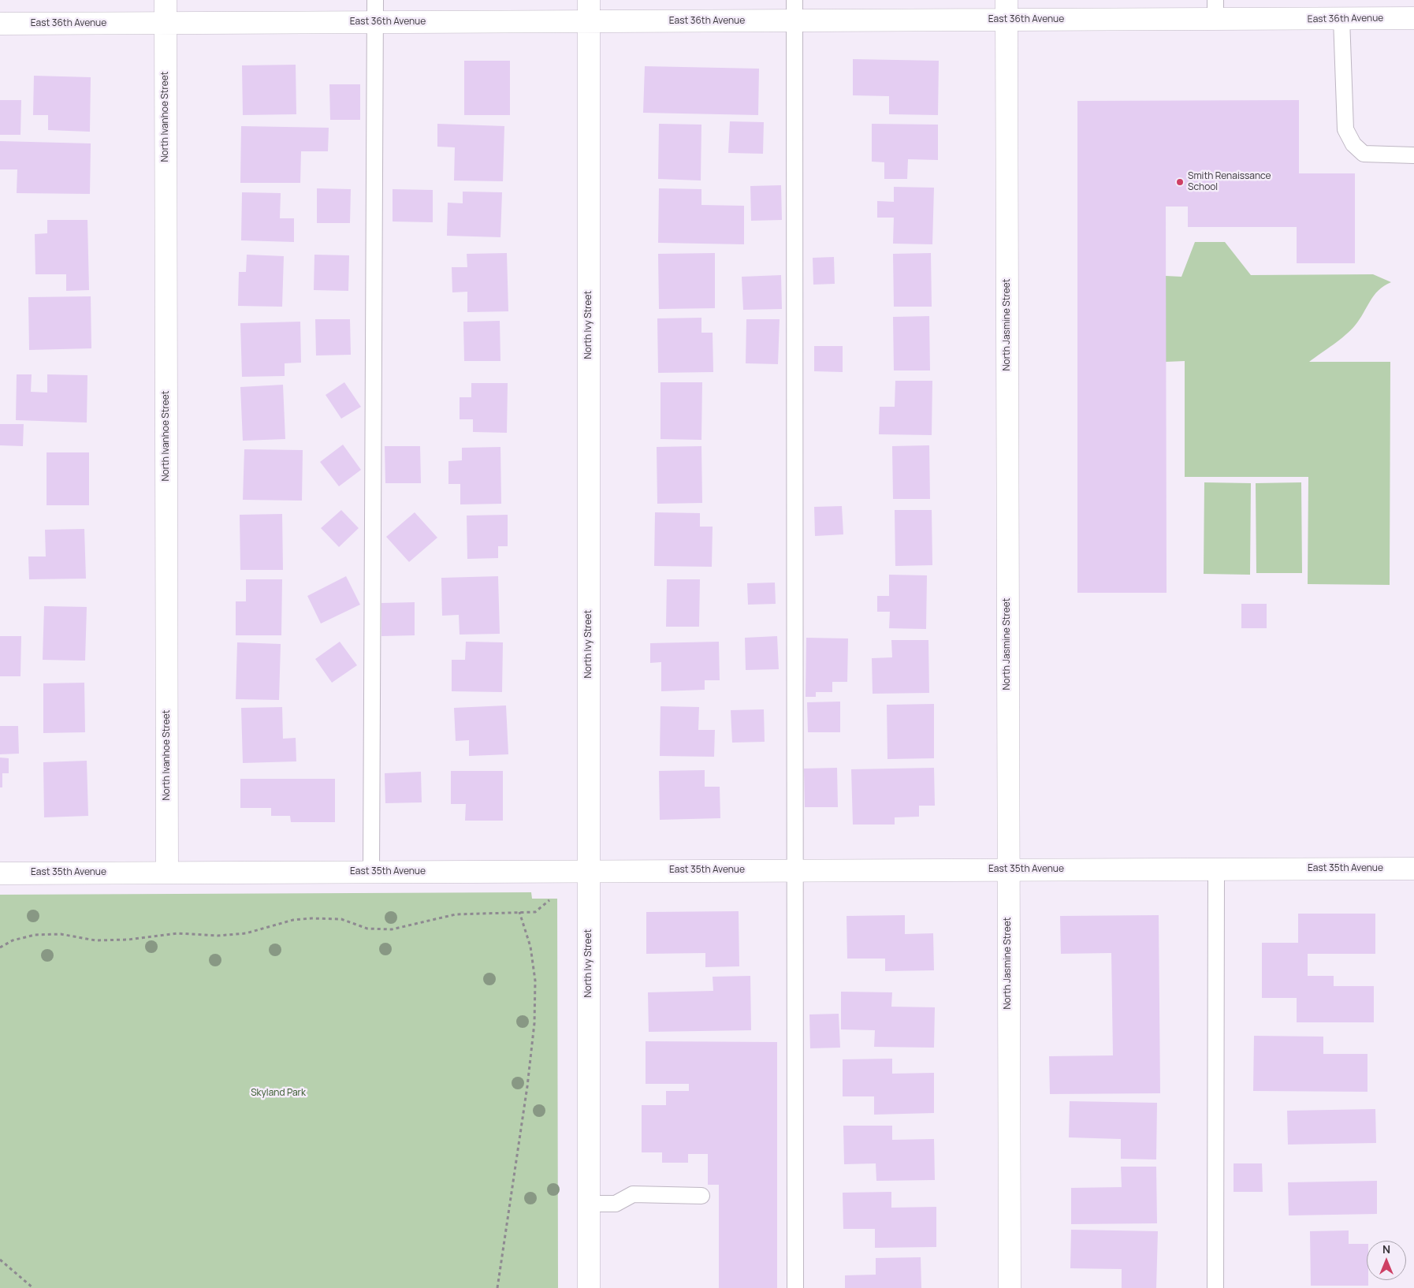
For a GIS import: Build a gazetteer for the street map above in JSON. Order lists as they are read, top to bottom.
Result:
{
  "streets": {
    "street": [
      "East 36th Avenue",
      "North Ivanhoe Street",
      "North Ivy Street",
      "North Jasmine Street",
      "East 35th Avenue"
    ]
  },
  "crossings": [
    ["East 36th Avenue", "North Ivanhoe Street"],
    ["East 36th Avenue", "North Ivy Street"],
    ["East 36th Avenue", "North Jasmine Street"],
    ["North Ivanhoe Street", "East 35th Avenue"],
    ["North Ivy Street", "East 35th Avenue"],
    ["North Jasmine Street", "East 35th Avenue"]
  ],
  "parks": ["Skyland Park"],
  "places": ["Smith Renaissance School"],
  "north": "top"
}
